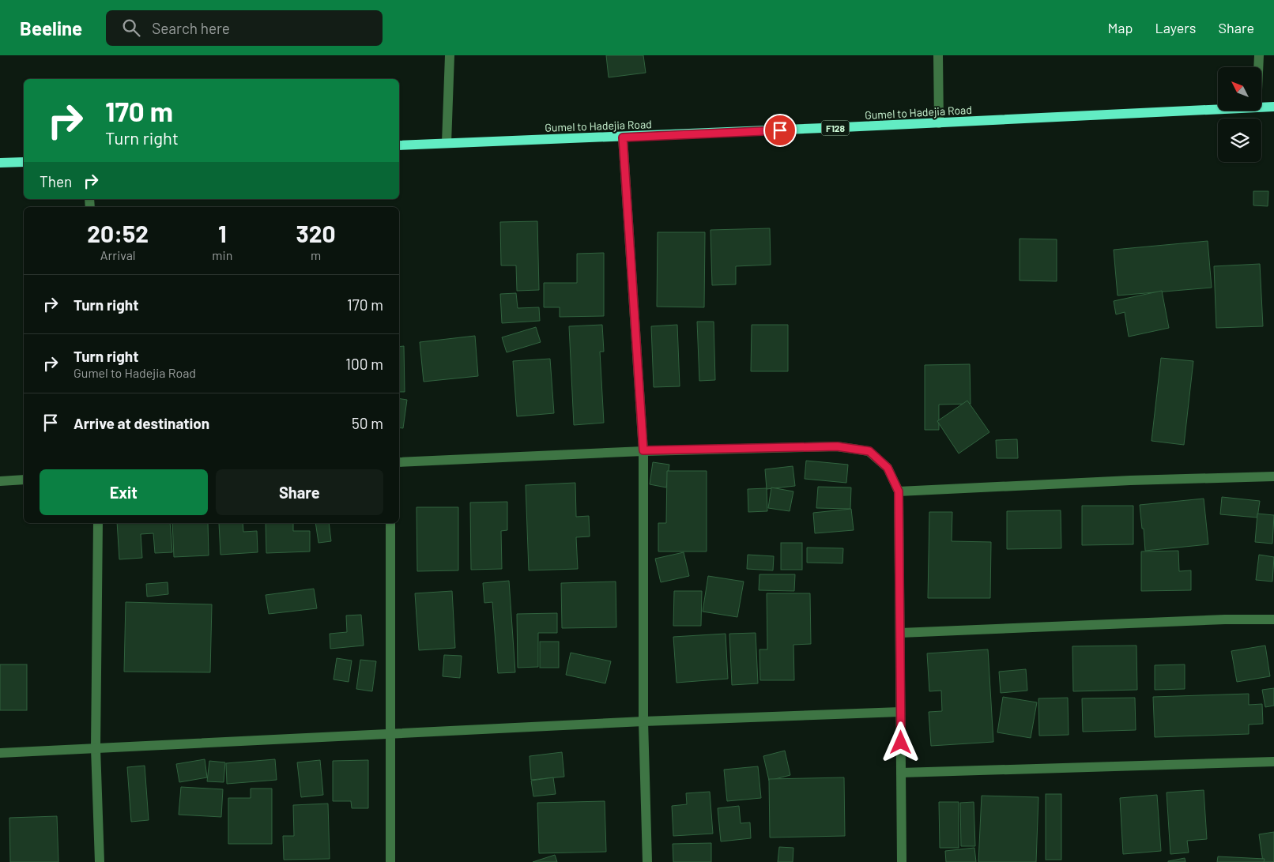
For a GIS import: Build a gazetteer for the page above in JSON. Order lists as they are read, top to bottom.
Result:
{
  "streets": {
    "main road": ["Gumel to Hadejia Road", "F128"]
  },
  "north": "top left",
  "page": {
    "header": "Beeline",
    "search": "Search here",
    "nav": ["Map", "Layers", "Share"],
    "turn": ["170 m", "Turn right"],
    "then": "Then",
    "eta": [
      "20:52",
      "Arrival",
      "1",
      "min",
      "320",
      "m"
    ],
    "list": [
      {
        "name": "Turn right",
        "value": "170 m"
      },
      {
        "name": "Turn right",
        "note": "Gumel to Hadejia Road",
        "value": "100 m"
      },
      {
        "name": "Arrive at destination",
        "value": "50 m"
      }
    ],
    "buttons": ["Exit", "Share"]
  }
}
